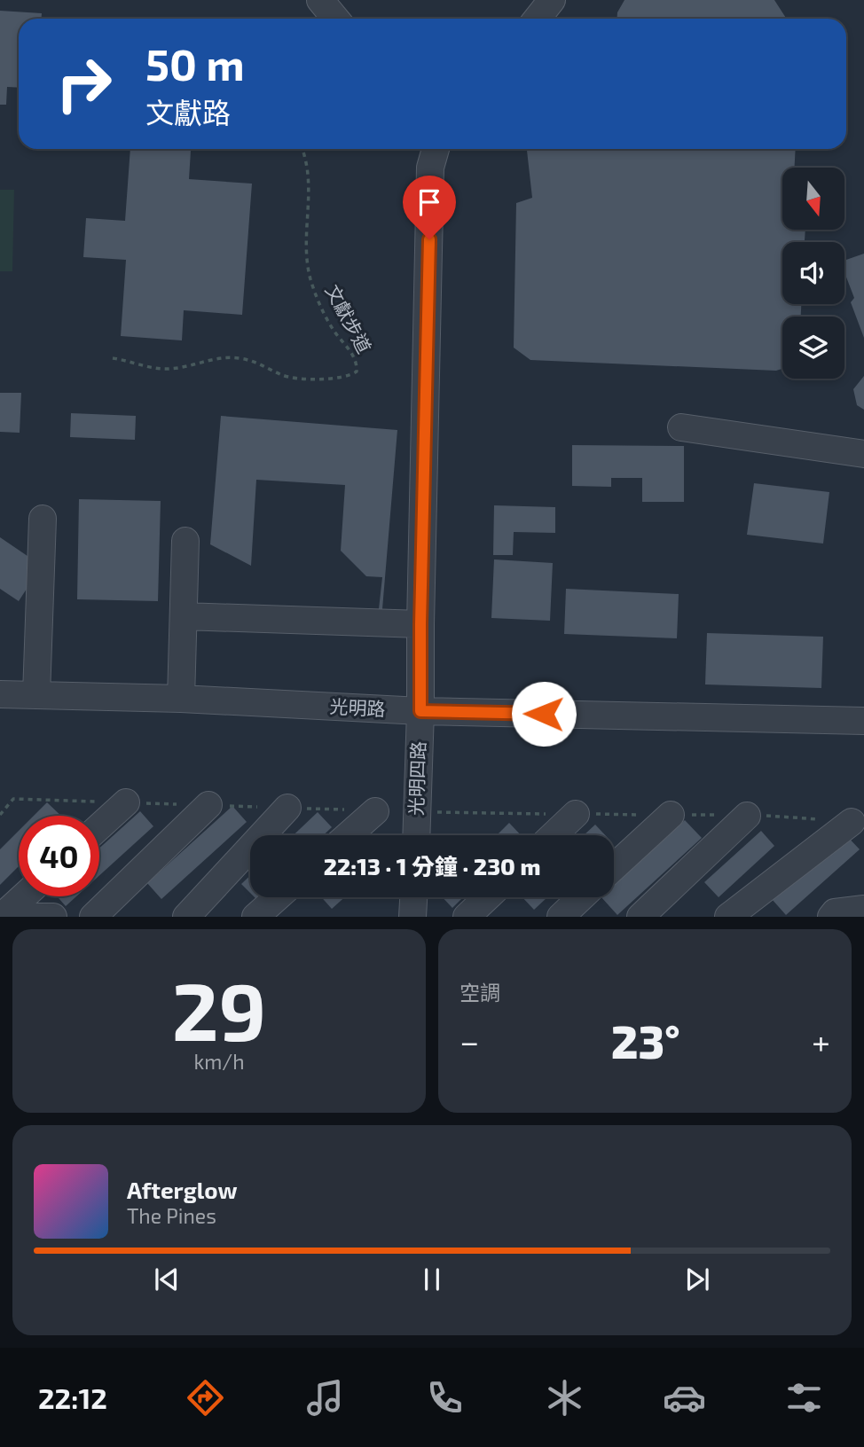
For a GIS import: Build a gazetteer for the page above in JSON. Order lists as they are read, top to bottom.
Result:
{
  "streets": {
    "street": ["光明路", "光明四路"],
    "path": ["文獻步道"]
  },
  "crossings": [
    ["光明路", "光明四路"]
  ],
  "north": "bottom",
  "page": {
    "turn": ["50 m", "文獻路"],
    "limit": "40",
    "trip": "22:13 · 1 分鐘 · 230 m",
    "tile": [
      ["29", "km/h"],
      "空調"
    ],
    "heat": ["−", "23°", "+"],
    "song": ["Afterglow", "The Pines"],
    "tabs": "22:12"
  }
}
